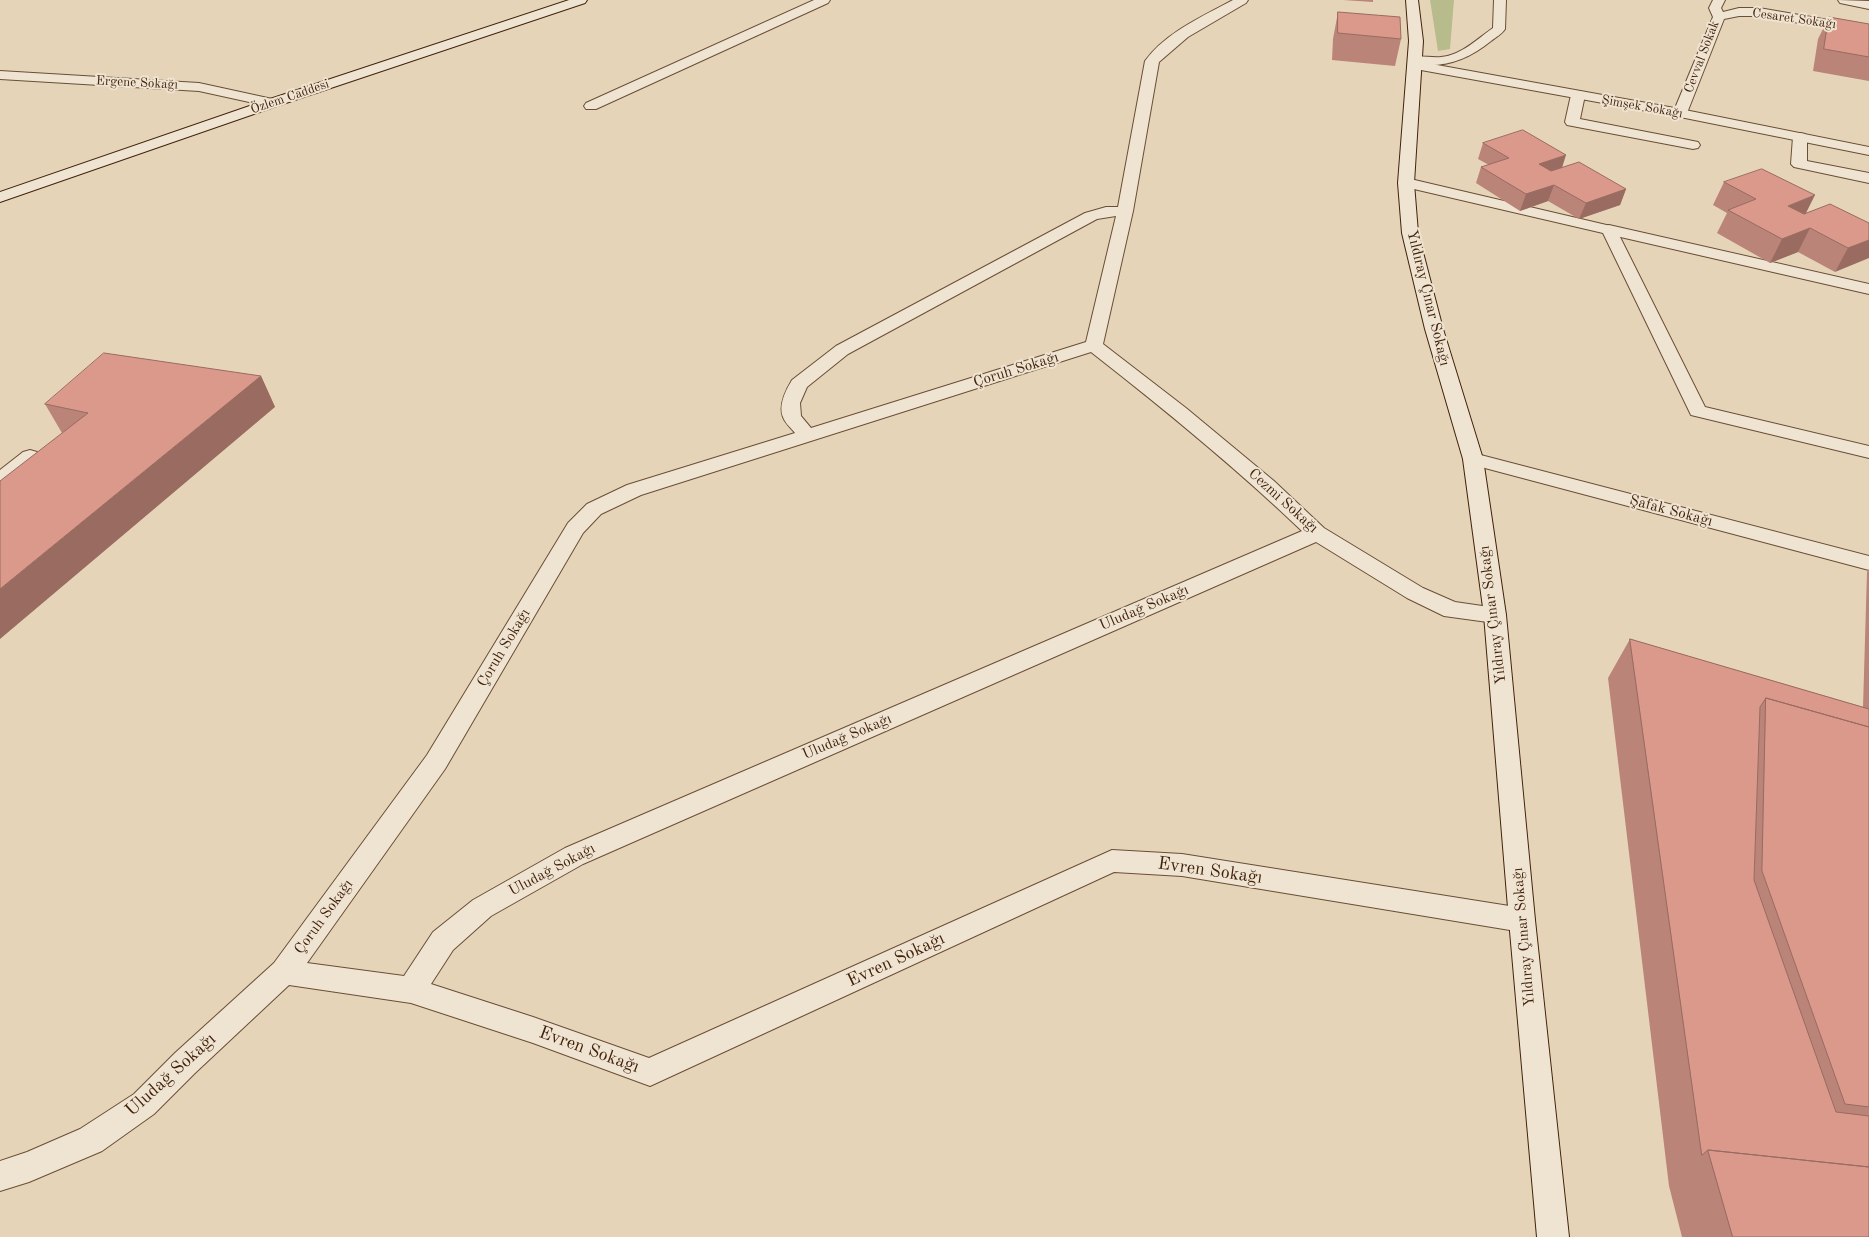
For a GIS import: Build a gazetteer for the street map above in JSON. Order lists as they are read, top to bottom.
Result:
{
  "streets": {
    "street": [
      "Cesaret Sokağı",
      "Cevval Sokak",
      "Ergene Sokağı",
      "Özlem Caddesi",
      "Şimşek Sokağı",
      "Yıldıray Çınar Sokağı",
      "Çoruh Sokağı",
      "Cezmi Sokağı",
      "Şafak Sokağı",
      "Uludağ Sokağı",
      "Evren Sokağı"
    ]
  },
  "crossings": [
    ["Cesaret Sokağı", "Cevval Sokak"],
    ["Cevval Sokak", "Şimşek Sokağı"],
    ["Ergene Sokağı", "Özlem Caddesi"],
    ["Şimşek Sokağı", "Yıldıray Çınar Sokağı"],
    ["Yıldıray Çınar Sokağı", "Cezmi Sokağı"],
    ["Yıldıray Çınar Sokağı", "Şafak Sokağı"],
    ["Yıldıray Çınar Sokağı", "Evren Sokağı"],
    ["Çoruh Sokağı", "Cezmi Sokağı"],
    ["Çoruh Sokağı", "Uludağ Sokağı"],
    ["Çoruh Sokağı", "Evren Sokağı"],
    ["Cezmi Sokağı", "Uludağ Sokağı"],
    ["Uludağ Sokağı", "Evren Sokağı"]
  ]
}
